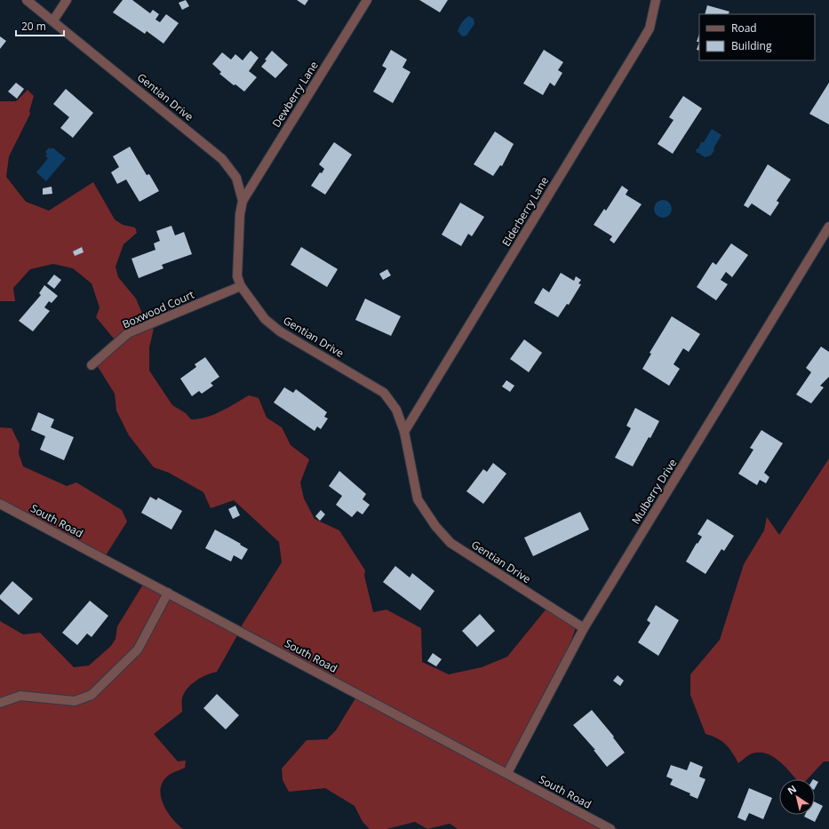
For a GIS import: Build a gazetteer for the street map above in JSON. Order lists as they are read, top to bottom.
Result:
{
  "streets": {
    "street": [
      "Dewberry Lane",
      "Gentian Drive",
      "Elderberry Lane",
      "Boxwood Court",
      "Mulberry Drive",
      "South Road"
    ]
  },
  "crossings": [
    ["Dewberry Lane", "Gentian Drive"],
    ["Gentian Drive", "Elderberry Lane"],
    ["Gentian Drive", "Boxwood Court"],
    ["Gentian Drive", "Mulberry Drive"],
    ["Mulberry Drive", "South Road"]
  ],
  "legend": ["Road", "Building"],
  "scale_bar": "20 m",
  "north": "top left"
}
